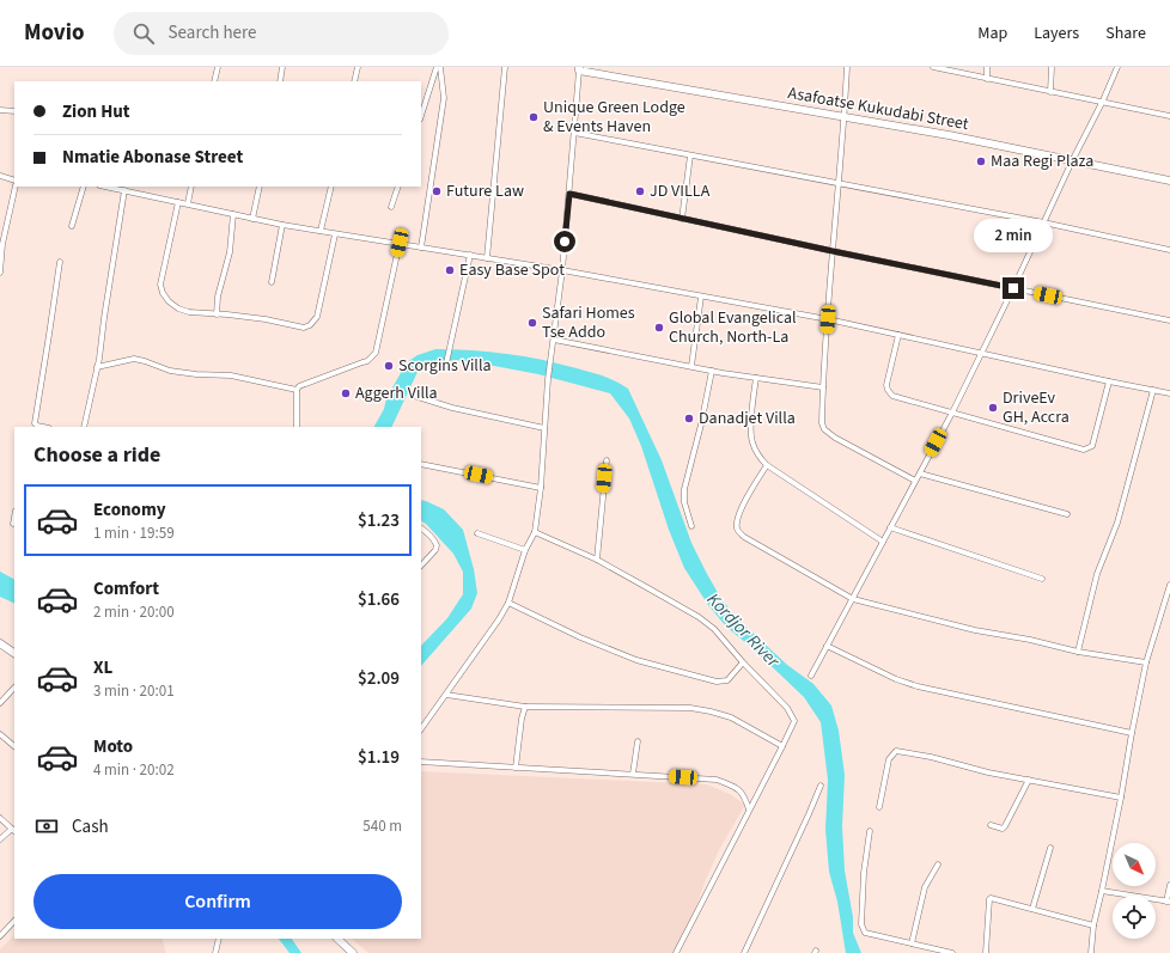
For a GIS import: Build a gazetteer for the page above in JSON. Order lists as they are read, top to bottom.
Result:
{
  "streets": {
    "street": ["Asafoatse Kukudabi Street"]
  },
  "water": ["Kordjor River"],
  "places": [
    "Unique Green Lodge & Events Haven",
    "Maa Regi Plaza",
    "Future Law",
    "JD VILLA",
    "Easy Base Spot",
    "Safari Homes Tse Addo",
    "Global Evangelical Church, North-La",
    "Scorgins Villa",
    "Aggerh Villa",
    "DriveEv GH, Accra",
    "Danadjet Villa"
  ],
  "north": "bottom right",
  "page": {
    "header": "Movio",
    "search": "Search here",
    "nav": ["Map", "Layers", "Share"],
    "banner": ["Zion Hut", "Nmatie Abonase Street"],
    "bubble": "2 min",
    "heading": "Choose a ride",
    "list": [
      {
        "name": "Economy",
        "note": "1 min · 19:59",
        "value": "$1.23"
      },
      {
        "name": "Comfort",
        "note": "2 min · 20:00",
        "value": "$1.66"
      },
      {
        "name": "XL",
        "note": "3 min · 20:01",
        "value": "$2.09"
      },
      {
        "name": "Moto",
        "note": "4 min · 20:02",
        "value": "$1.19"
      }
    ],
    "pay": ["Cash", "540 m"],
    "buttons": "Confirm"
  }
}
